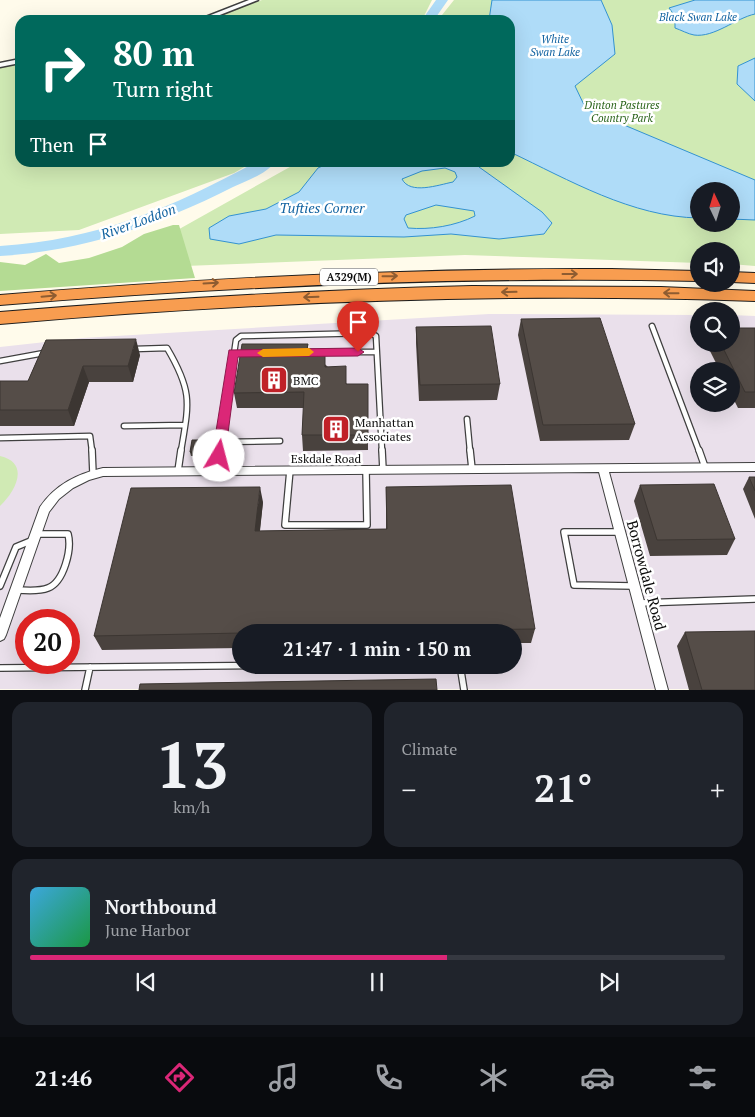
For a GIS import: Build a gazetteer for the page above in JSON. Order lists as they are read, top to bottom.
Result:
{
  "streets": {
    "highway": ["A329(M)"],
    "street": ["Eskdale Road", "Borrowdale Road"]
  },
  "crossings": [
    ["Eskdale Road", "Borrowdale Road"]
  ],
  "water": [
    "Black Swan Lake",
    "White Swan Lake",
    "Tufties Corner",
    "River Loddon"
  ],
  "parks": ["Dinton Pastures Country Park"],
  "places": {
    "building": ["BMC", "Manhattan Associates"]
  },
  "north": "top",
  "page": {
    "turn": ["80 m", "Turn right"],
    "then": "Then",
    "limit": "20",
    "trip": "21:47 · 1 min · 150 m",
    "tile": [
      ["13", "km/h"],
      "Climate"
    ],
    "heat": ["−", "21°", "+"],
    "song": ["Northbound", "June Harbor"],
    "tabs": "21:46"
  }
}
